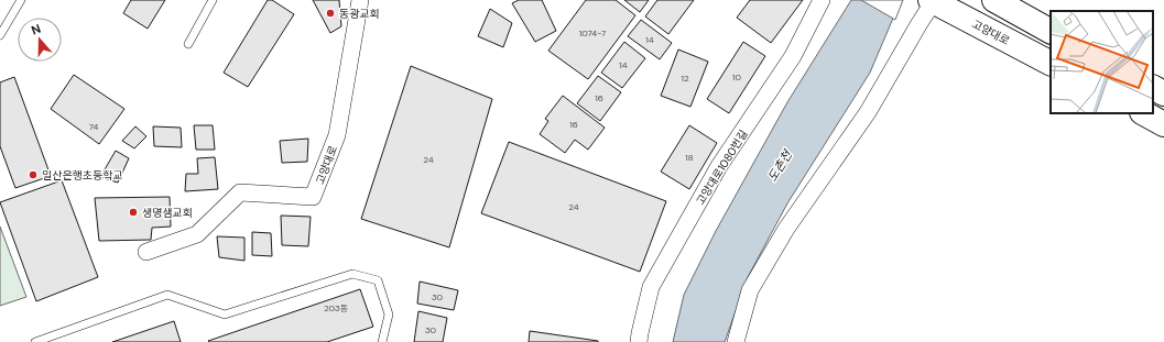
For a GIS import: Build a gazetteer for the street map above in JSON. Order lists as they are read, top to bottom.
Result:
{
  "streets": {
    "main road": ["고양대로"],
    "street": ["고양대로1080번길"]
  },
  "water": ["도촌천"],
  "places": ["동광교회", "일산은행초등학교", "생명샘교회"],
  "house_numbers": [
    "1074-7",
    "14",
    "14",
    "10",
    "12",
    "16",
    "16",
    "74",
    "18",
    "24",
    "24",
    "30",
    "203동",
    "30"
  ],
  "north": "top"
}
